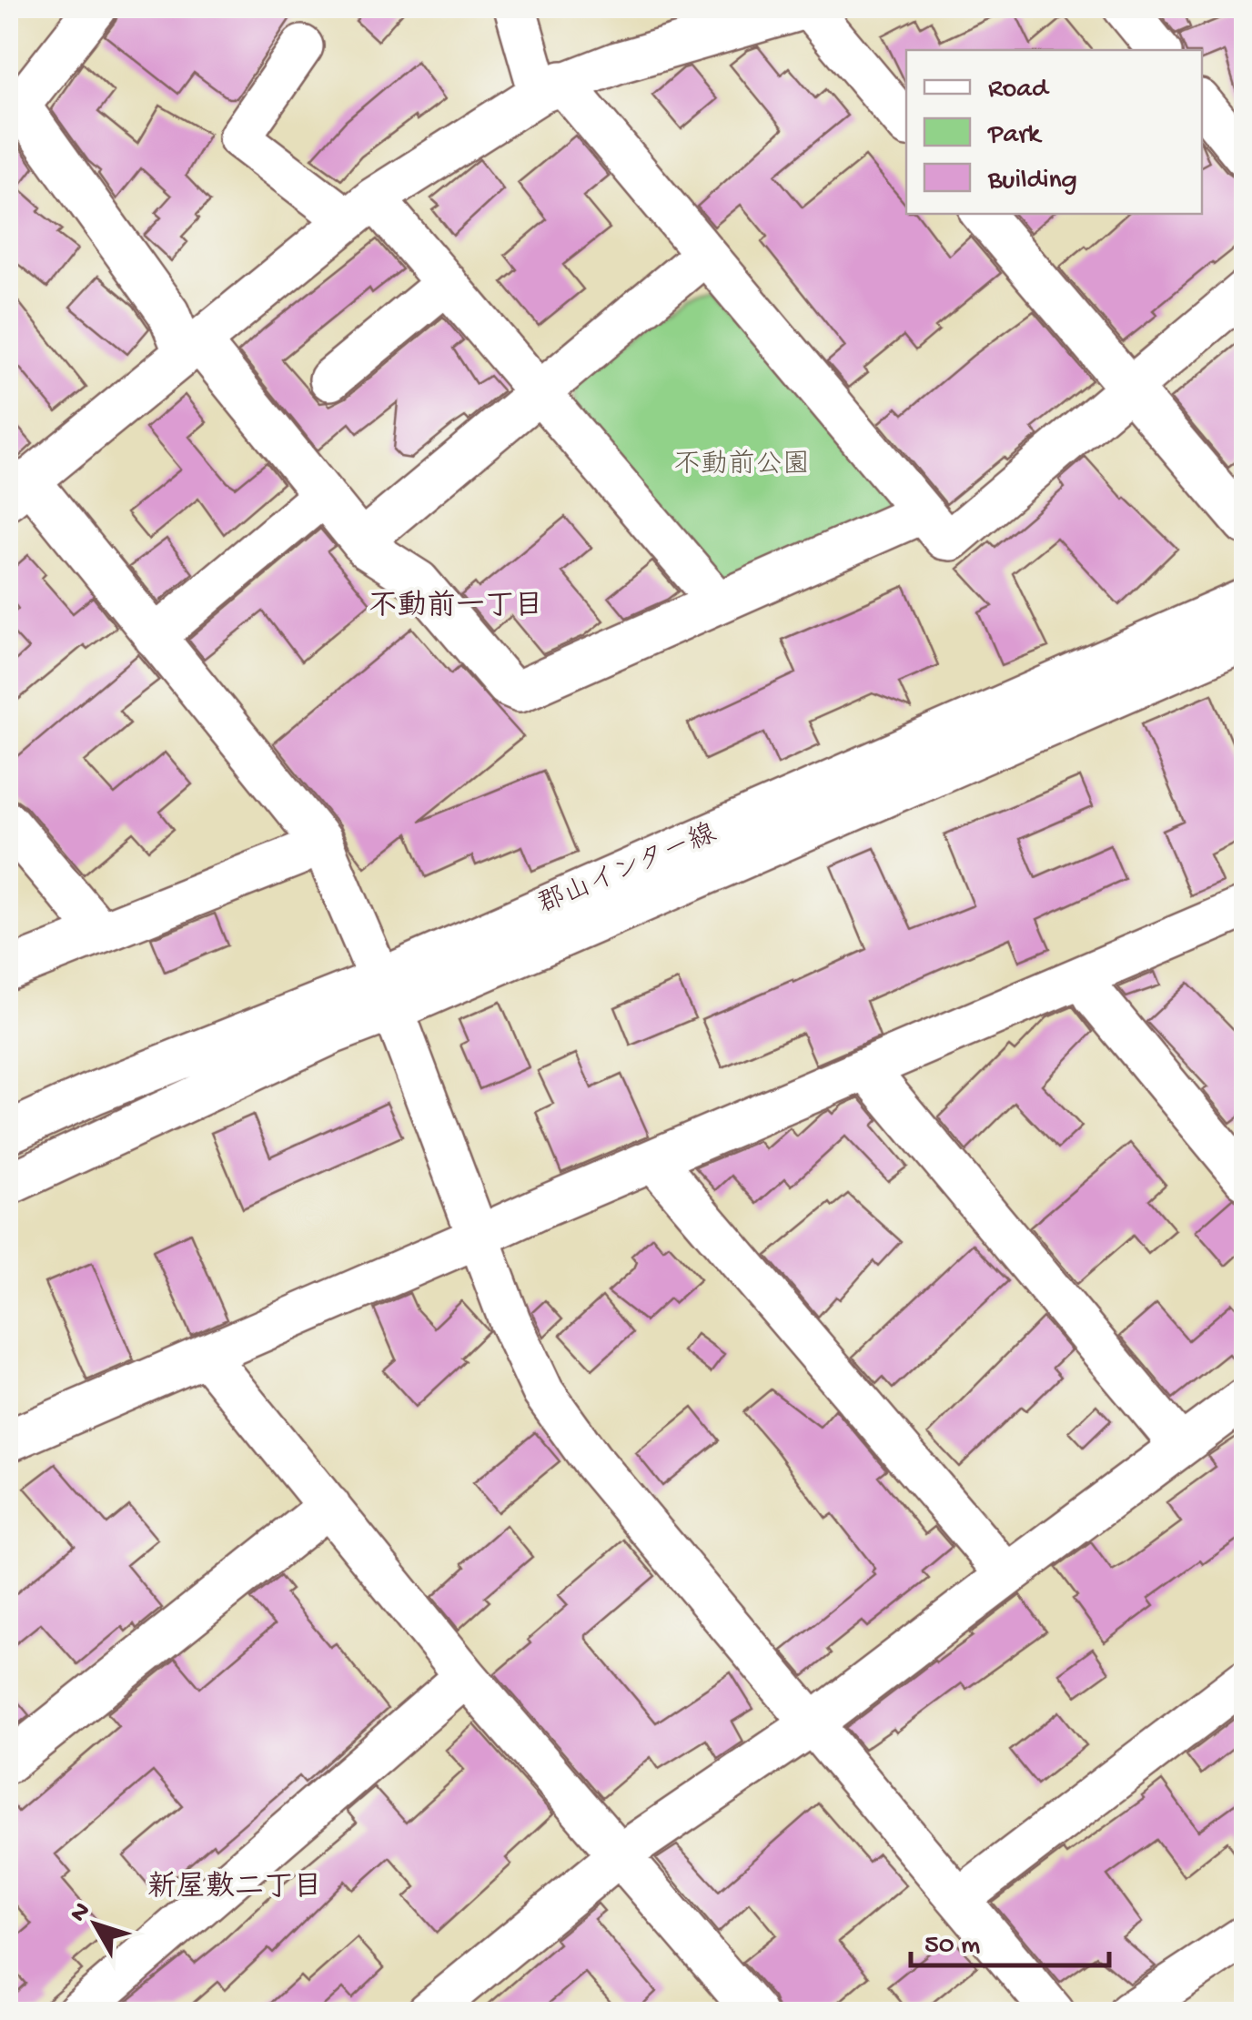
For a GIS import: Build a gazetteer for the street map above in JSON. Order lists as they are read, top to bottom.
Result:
{
  "streets": {
    "street": ["郡山インター線"]
  },
  "districts": ["不動前一丁目", "新屋敷二丁目"],
  "parks": ["不動前公園"],
  "legend": ["Road", "Park", "Building"],
  "scale_bar": "50 m",
  "north": "top left"
}
